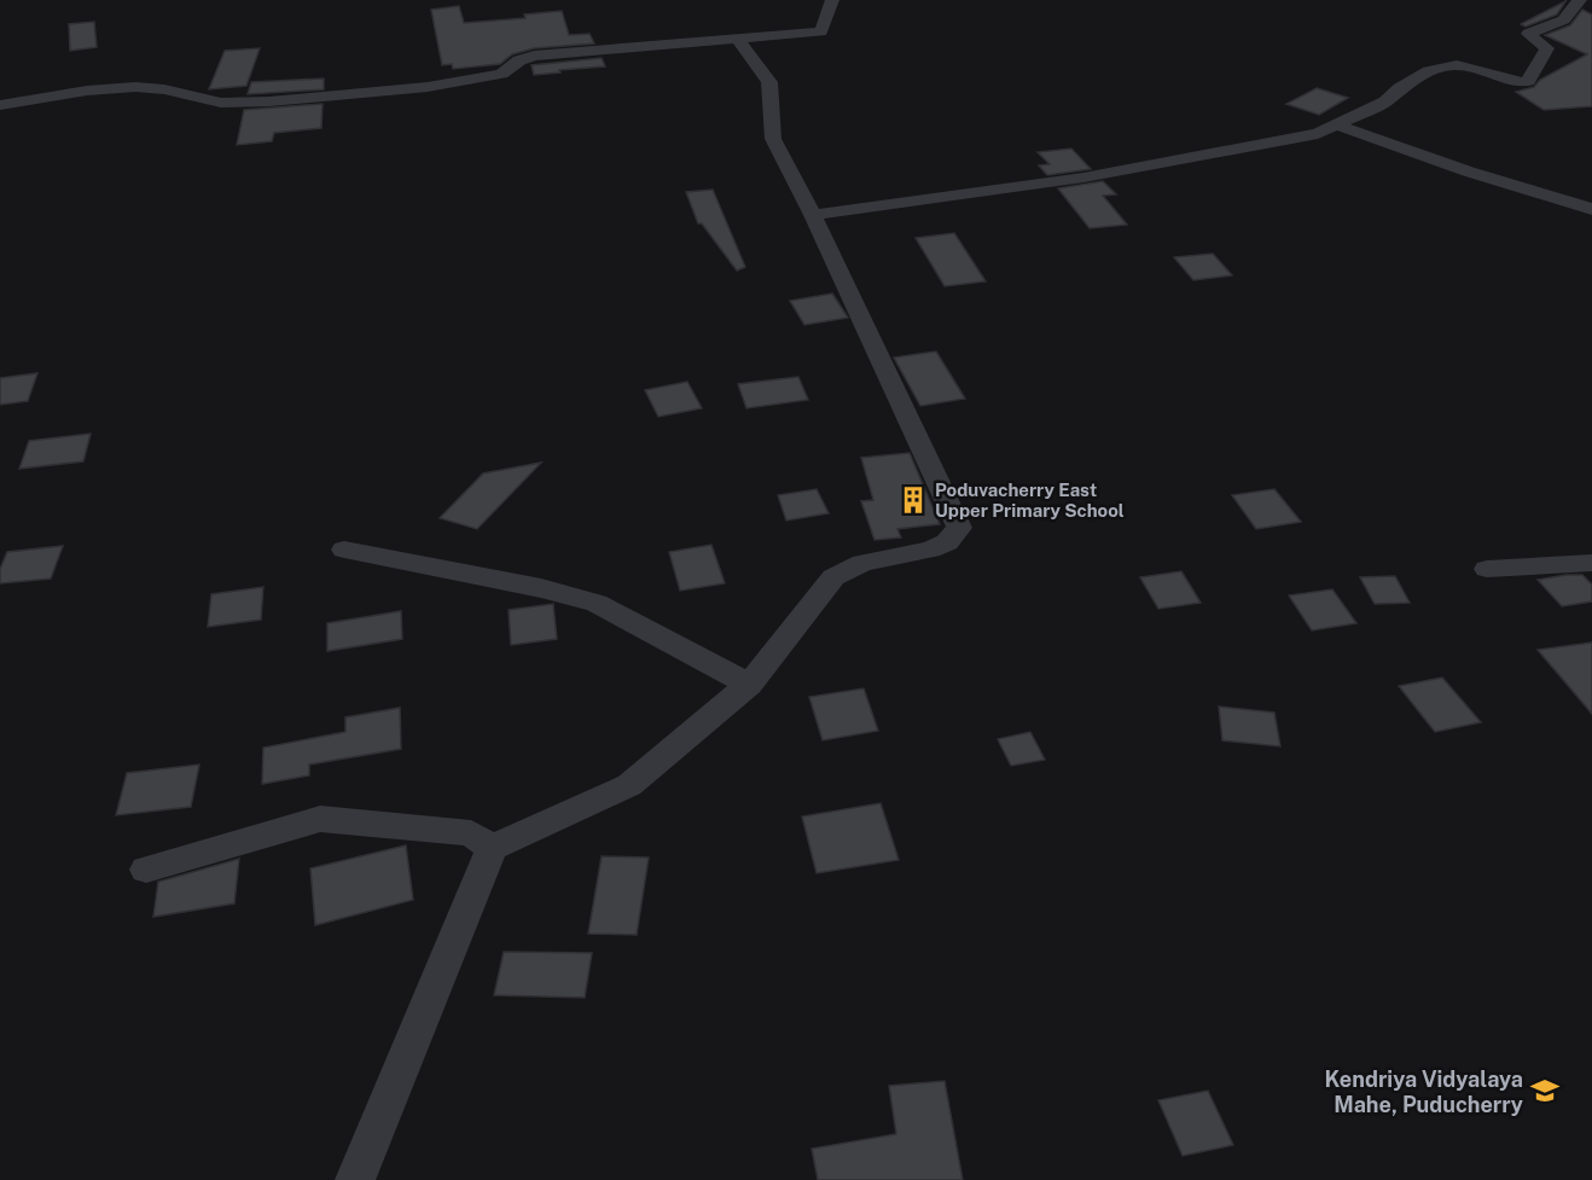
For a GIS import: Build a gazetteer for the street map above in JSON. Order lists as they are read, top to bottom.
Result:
{
  "places": {
    "building": ["Poduvacherry East Upper Primary School"],
    "school or university": ["Kendriya Vidyalaya Mahe, Puducherry"]
  }
}
